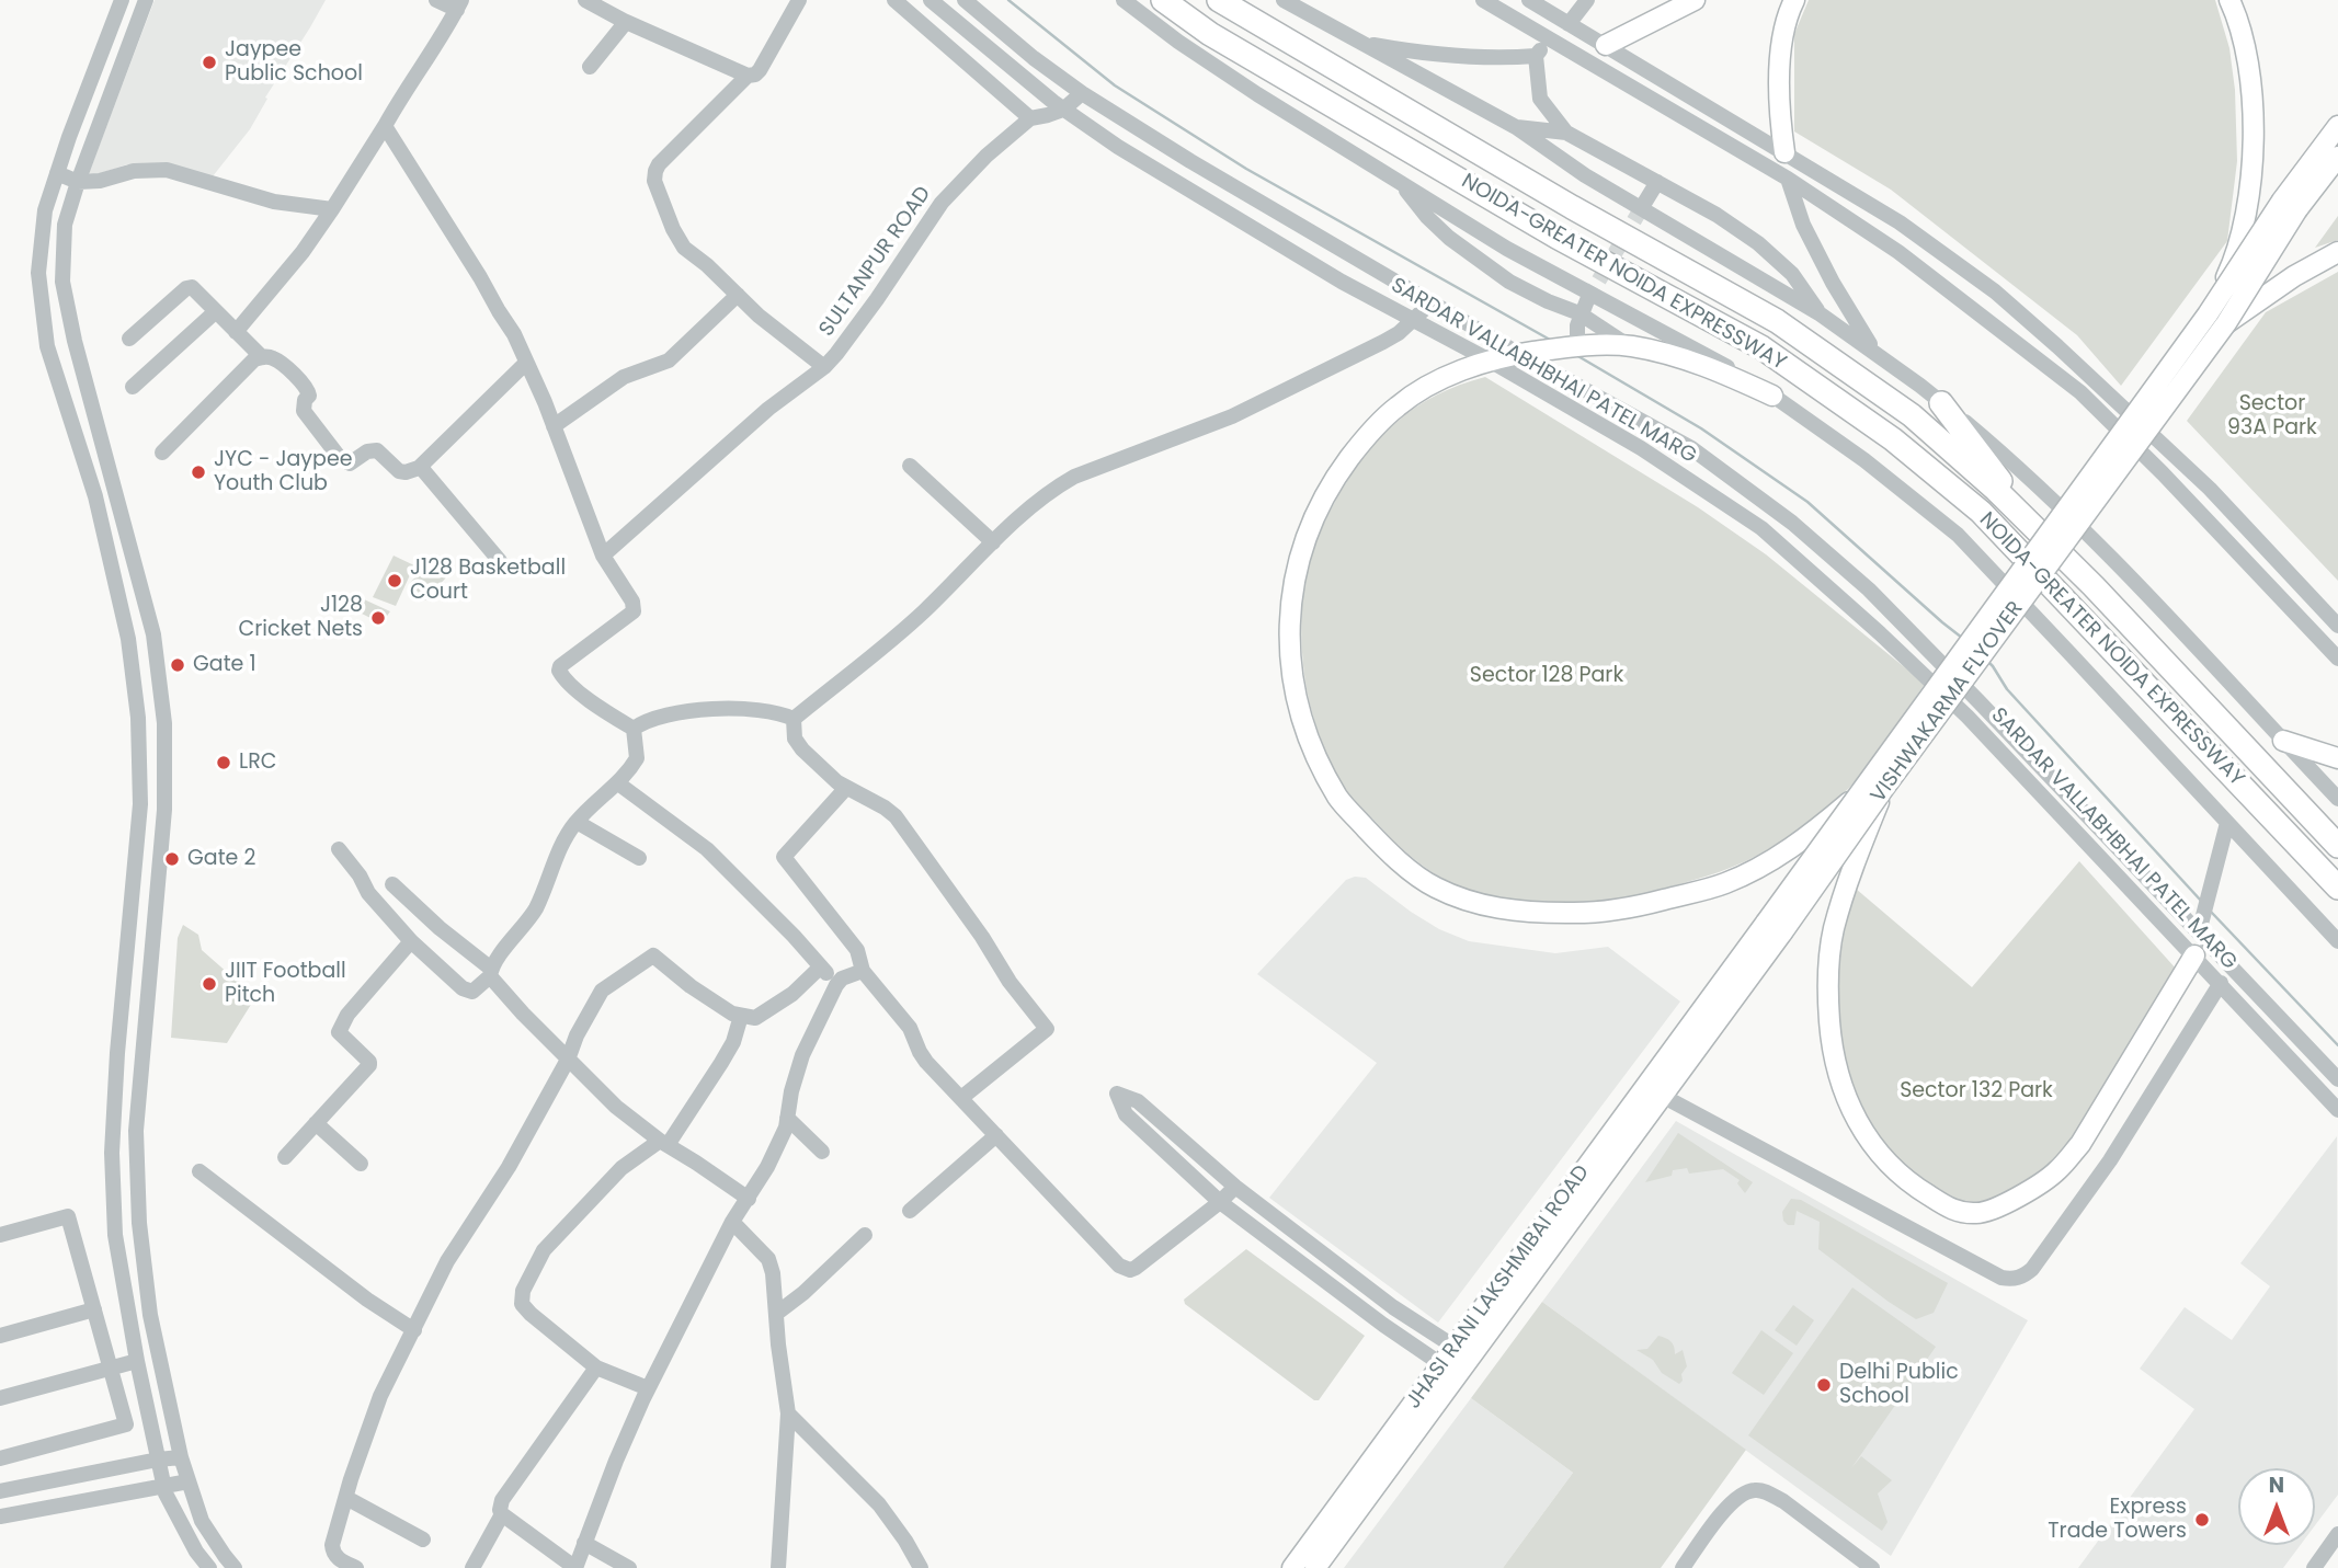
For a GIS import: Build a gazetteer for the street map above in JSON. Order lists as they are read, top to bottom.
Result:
{
  "streets": {
    "highway": ["NOIDA-GREATER NOIDA EXPRESSWAY"],
    "main road": ["VISHWAKARMA FLYOVER", "JHASI RANI LAKSHMIBAI ROAD"],
    "street": ["SULTANPUR ROAD", "SARDAR VALLABHBHAI PATEL MARG"]
  },
  "crossings": [
    ["SULTANPUR ROAD", "SARDAR VALLABHBHAI PATEL MARG"],
    ["VISHWAKARMA FLYOVER", "JHASI RANI LAKSHMIBAI ROAD"]
  ],
  "parks": ["Sector 93A Park", "Sector 128 Park", "Sector 132 Park"],
  "places": [
    "Jaypee Public School",
    "JYC - Jaypee Youth Club",
    "J128 Basketball Court",
    "J128 Cricket Nets",
    "Gate 1",
    "LRC",
    "Gate 2",
    "JIIT Football Pitch",
    "Delhi Public School",
    "Express Trade Towers"
  ],
  "north": "top"
}
